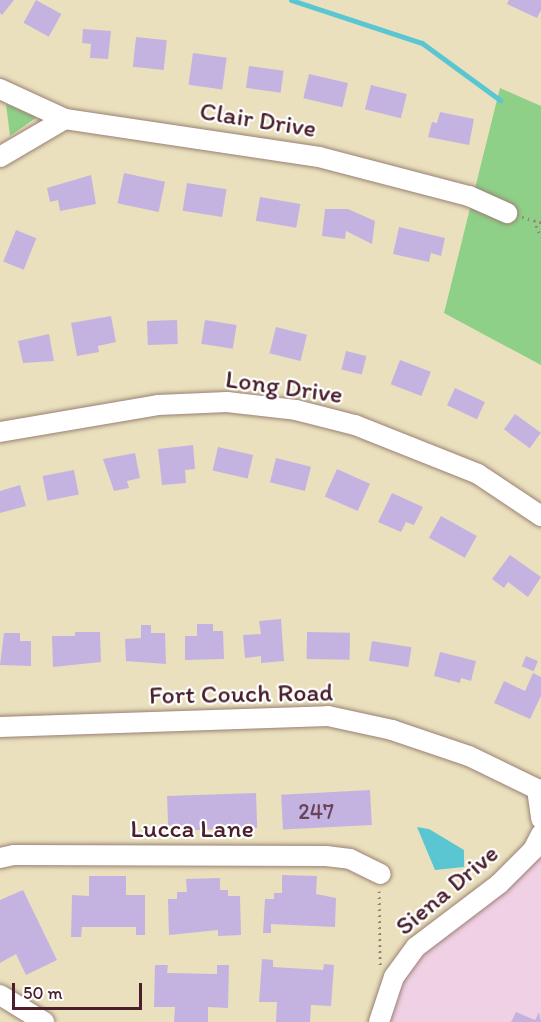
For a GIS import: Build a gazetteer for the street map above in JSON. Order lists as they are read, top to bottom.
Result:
{
  "streets": {
    "street": [
      "Clair Drive",
      "Long Drive",
      "Fort Couch Road",
      "Lucca Lane",
      "Siena Drive"
    ]
  },
  "house_numbers": ["247"],
  "scale_bar": "50 m"
}
